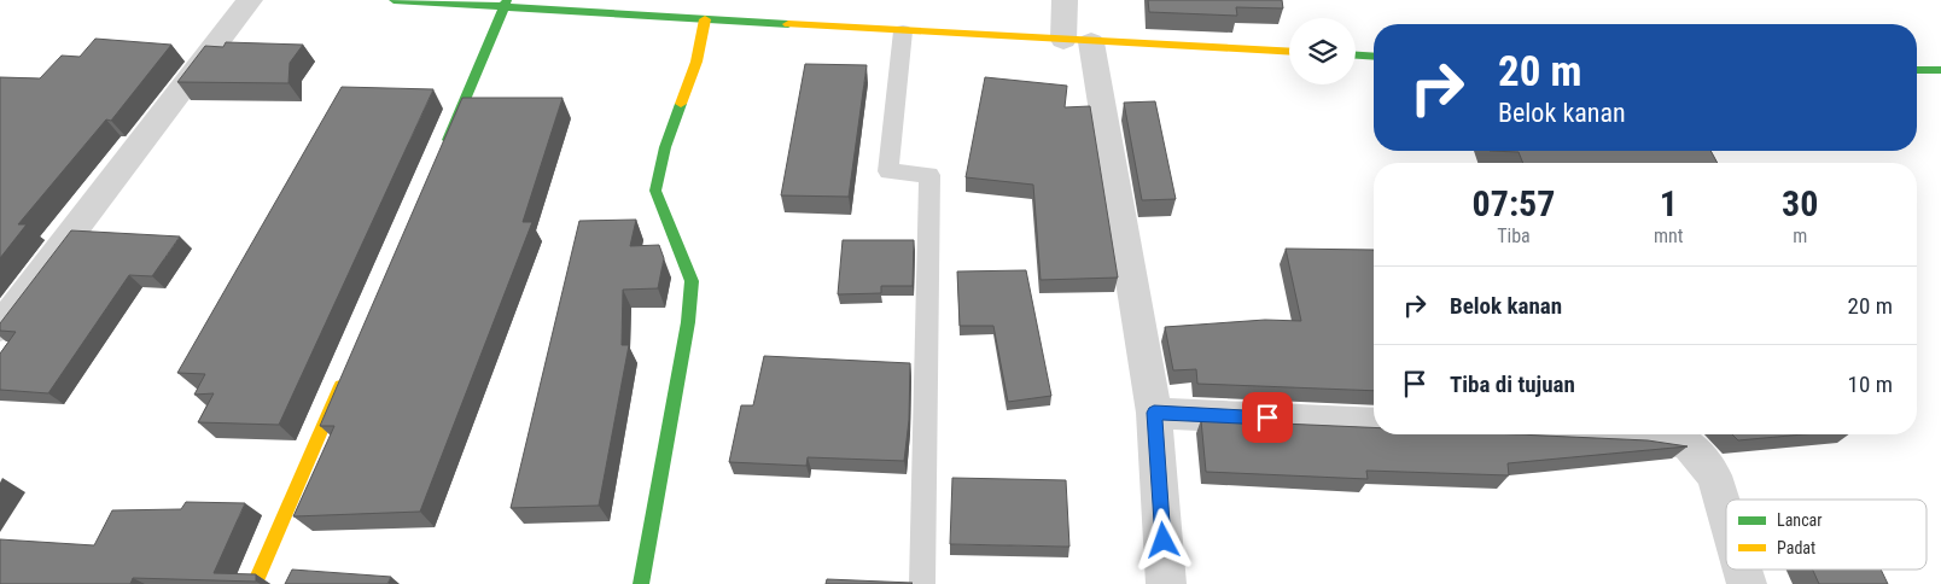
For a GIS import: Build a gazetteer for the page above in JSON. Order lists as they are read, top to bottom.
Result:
{
  "legend": ["Lancar", "Padat"],
  "page": {
    "turn": ["20 m", "Belok kanan"],
    "eta": [
      "07:57",
      "Tiba",
      "1",
      "mnt",
      "30",
      "m"
    ],
    "list": [
      {
        "name": "Belok kanan",
        "value": "20 m"
      },
      {
        "name": "Tiba di tujuan",
        "value": "10 m"
      }
    ]
  }
}
